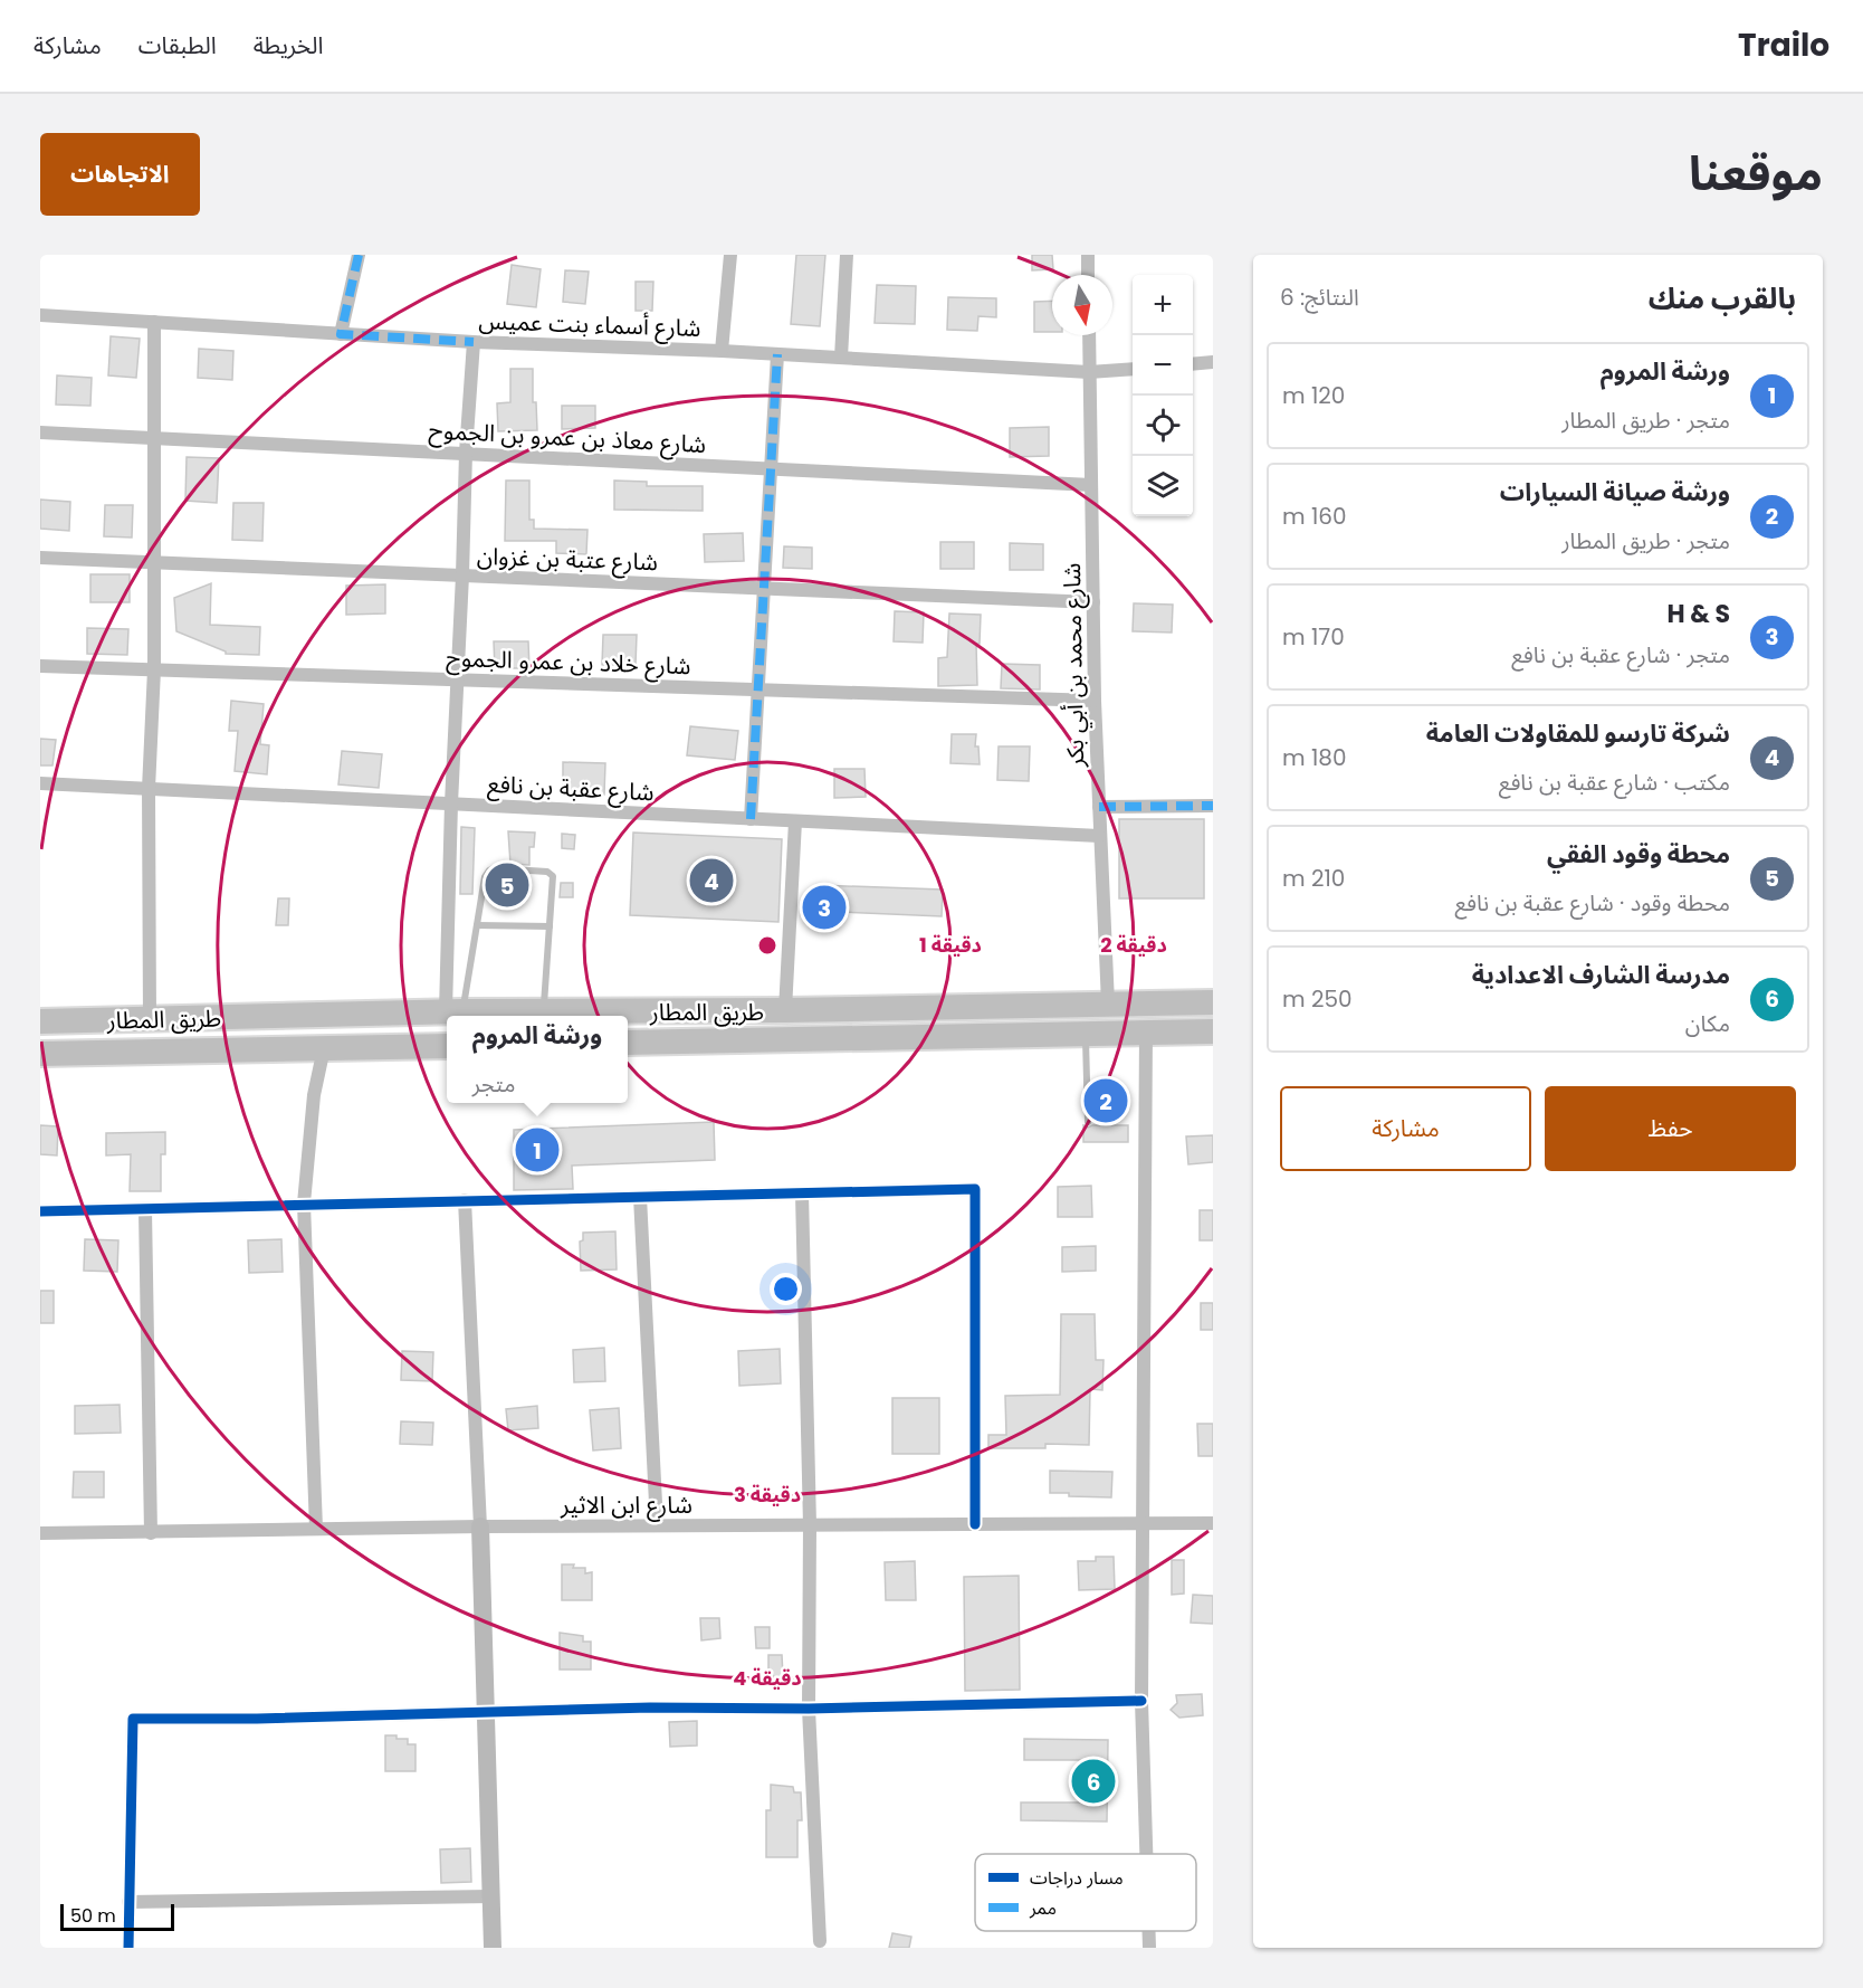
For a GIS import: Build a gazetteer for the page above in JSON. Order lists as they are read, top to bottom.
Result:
{
  "streets": {
    "highway": ["طريق المطار"],
    "street": [
      "شارع أسماء بنت عميس",
      "شارع معاذ بن عمرو بن الجموح",
      "شارع عتبة بن غزوان",
      "شارع خلاد بن عمرو الجموح",
      "شارع محمد بن أبي بكر",
      "شارع عقبة بن نافع",
      "شارع ابن الاثير"
    ]
  },
  "crossings": [
    ["شارع أسماء بنت عميس", "شارع محمد بن أبي بكر"],
    ["شارع معاذ بن عمرو بن الجموح", "شارع محمد بن أبي بكر"],
    ["شارع عتبة بن غزوان", "شارع محمد بن أبي بكر"],
    ["شارع خلاد بن عمرو الجموح", "شارع محمد بن أبي بكر"],
    ["شارع محمد بن أبي بكر", "شارع عقبة بن نافع"],
    ["شارع محمد بن أبي بكر", "طريق المطار"]
  ],
  "legend": ["مسار دراجات", "ممر"],
  "scale_bar": "50 m",
  "north": "bottom",
  "page": {
    "header": "Trailo",
    "nav": ["الخريطة", "الطبقات", "مشاركة"],
    "title": "موقعنا",
    "buttons": [
      "الاتجاهات",
      ["حفظ", "مشاركة"]
    ],
    "heading": ["بالقرب منك", "النتائج: 6"],
    "map_buttons": ["+", "−"],
    "list": [
      {
        "mark": "1",
        "name": "ورشة المروم",
        "note": "متجر · طريق المطار",
        "value": "120 m"
      },
      {
        "mark": "2",
        "name": "ورشة صيانة السيارات",
        "note": "متجر · طريق المطار",
        "value": "160 m"
      },
      {
        "mark": "3",
        "name": "H & S",
        "note": "متجر · شارع عقبة بن نافع",
        "value": "170 m"
      },
      {
        "mark": "4",
        "name": "شركة تارسو للمقاولات العامة",
        "note": "مكتب · شارع عقبة بن نافع",
        "value": "180 m"
      },
      {
        "mark": "5",
        "name": "محطة وقود الفقي",
        "note": "محطة وقود · شارع عقبة بن نافع",
        "value": "210 m"
      },
      {
        "mark": "6",
        "name": "مدرسة الشارف الاعدادية",
        "note": "مكان",
        "value": "250 m"
      }
    ],
    "pins": [
      "4",
      "5",
      "3",
      "2",
      "1",
      "6"
    ],
    "popup": ["ورشة المروم", "متجر"],
    "scale": "50 m"
  },
  "rings": [
    "1 دقيقة",
    "2 دقيقة",
    "3 دقيقة",
    "4 دقيقة"
  ]
}
